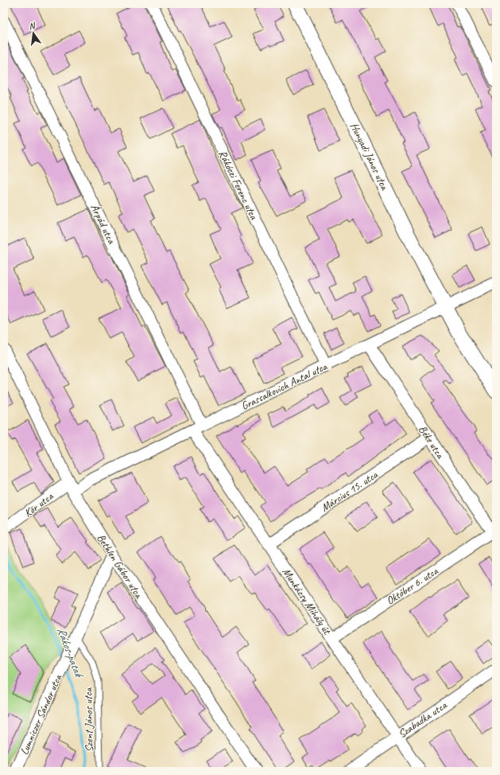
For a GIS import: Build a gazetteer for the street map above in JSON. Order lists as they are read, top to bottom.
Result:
{
  "streets": {
    "street": [
      "Hunyadi János utca",
      "Rákóczi Ferenc utca",
      "Árpád utca",
      "Grassalkovich Antal utca",
      "Béke utca",
      "Március 15. utca",
      "Kör utca",
      "Bethlen Gábor utca",
      "Október 6. utca",
      "Munkácsy Mihály út",
      "Lumniczer Sándor utca",
      "Szabadka utca"
    ],
    "lane": ["Szent János utca"]
  },
  "crossings": [
    ["Hunyadi János utca", "Grassalkovich Antal utca"],
    ["Rákóczi Ferenc utca", "Grassalkovich Antal utca"],
    ["Árpád utca", "Grassalkovich Antal utca"],
    ["Árpád utca", "Munkácsy Mihály út"],
    ["Grassalkovich Antal utca", "Béke utca"],
    ["Grassalkovich Antal utca", "Kör utca"],
    ["Grassalkovich Antal utca", "Bethlen Gábor utca"],
    ["Grassalkovich Antal utca", "Munkácsy Mihály út"],
    ["Béke utca", "Március 15. utca"],
    ["Béke utca", "Október 6. utca"],
    ["Március 15. utca", "Munkácsy Mihály út"],
    ["Kör utca", "Bethlen Gábor utca"],
    ["Bethlen Gábor utca", "Lumniczer Sándor utca"],
    ["Október 6. utca", "Munkácsy Mihály út"],
    ["Munkácsy Mihály út", "Szabadka utca"],
    ["Lumniczer Sándor utca", "Szent János utca"]
  ],
  "water": ["Rákos-patak"],
  "north": "top"
}
